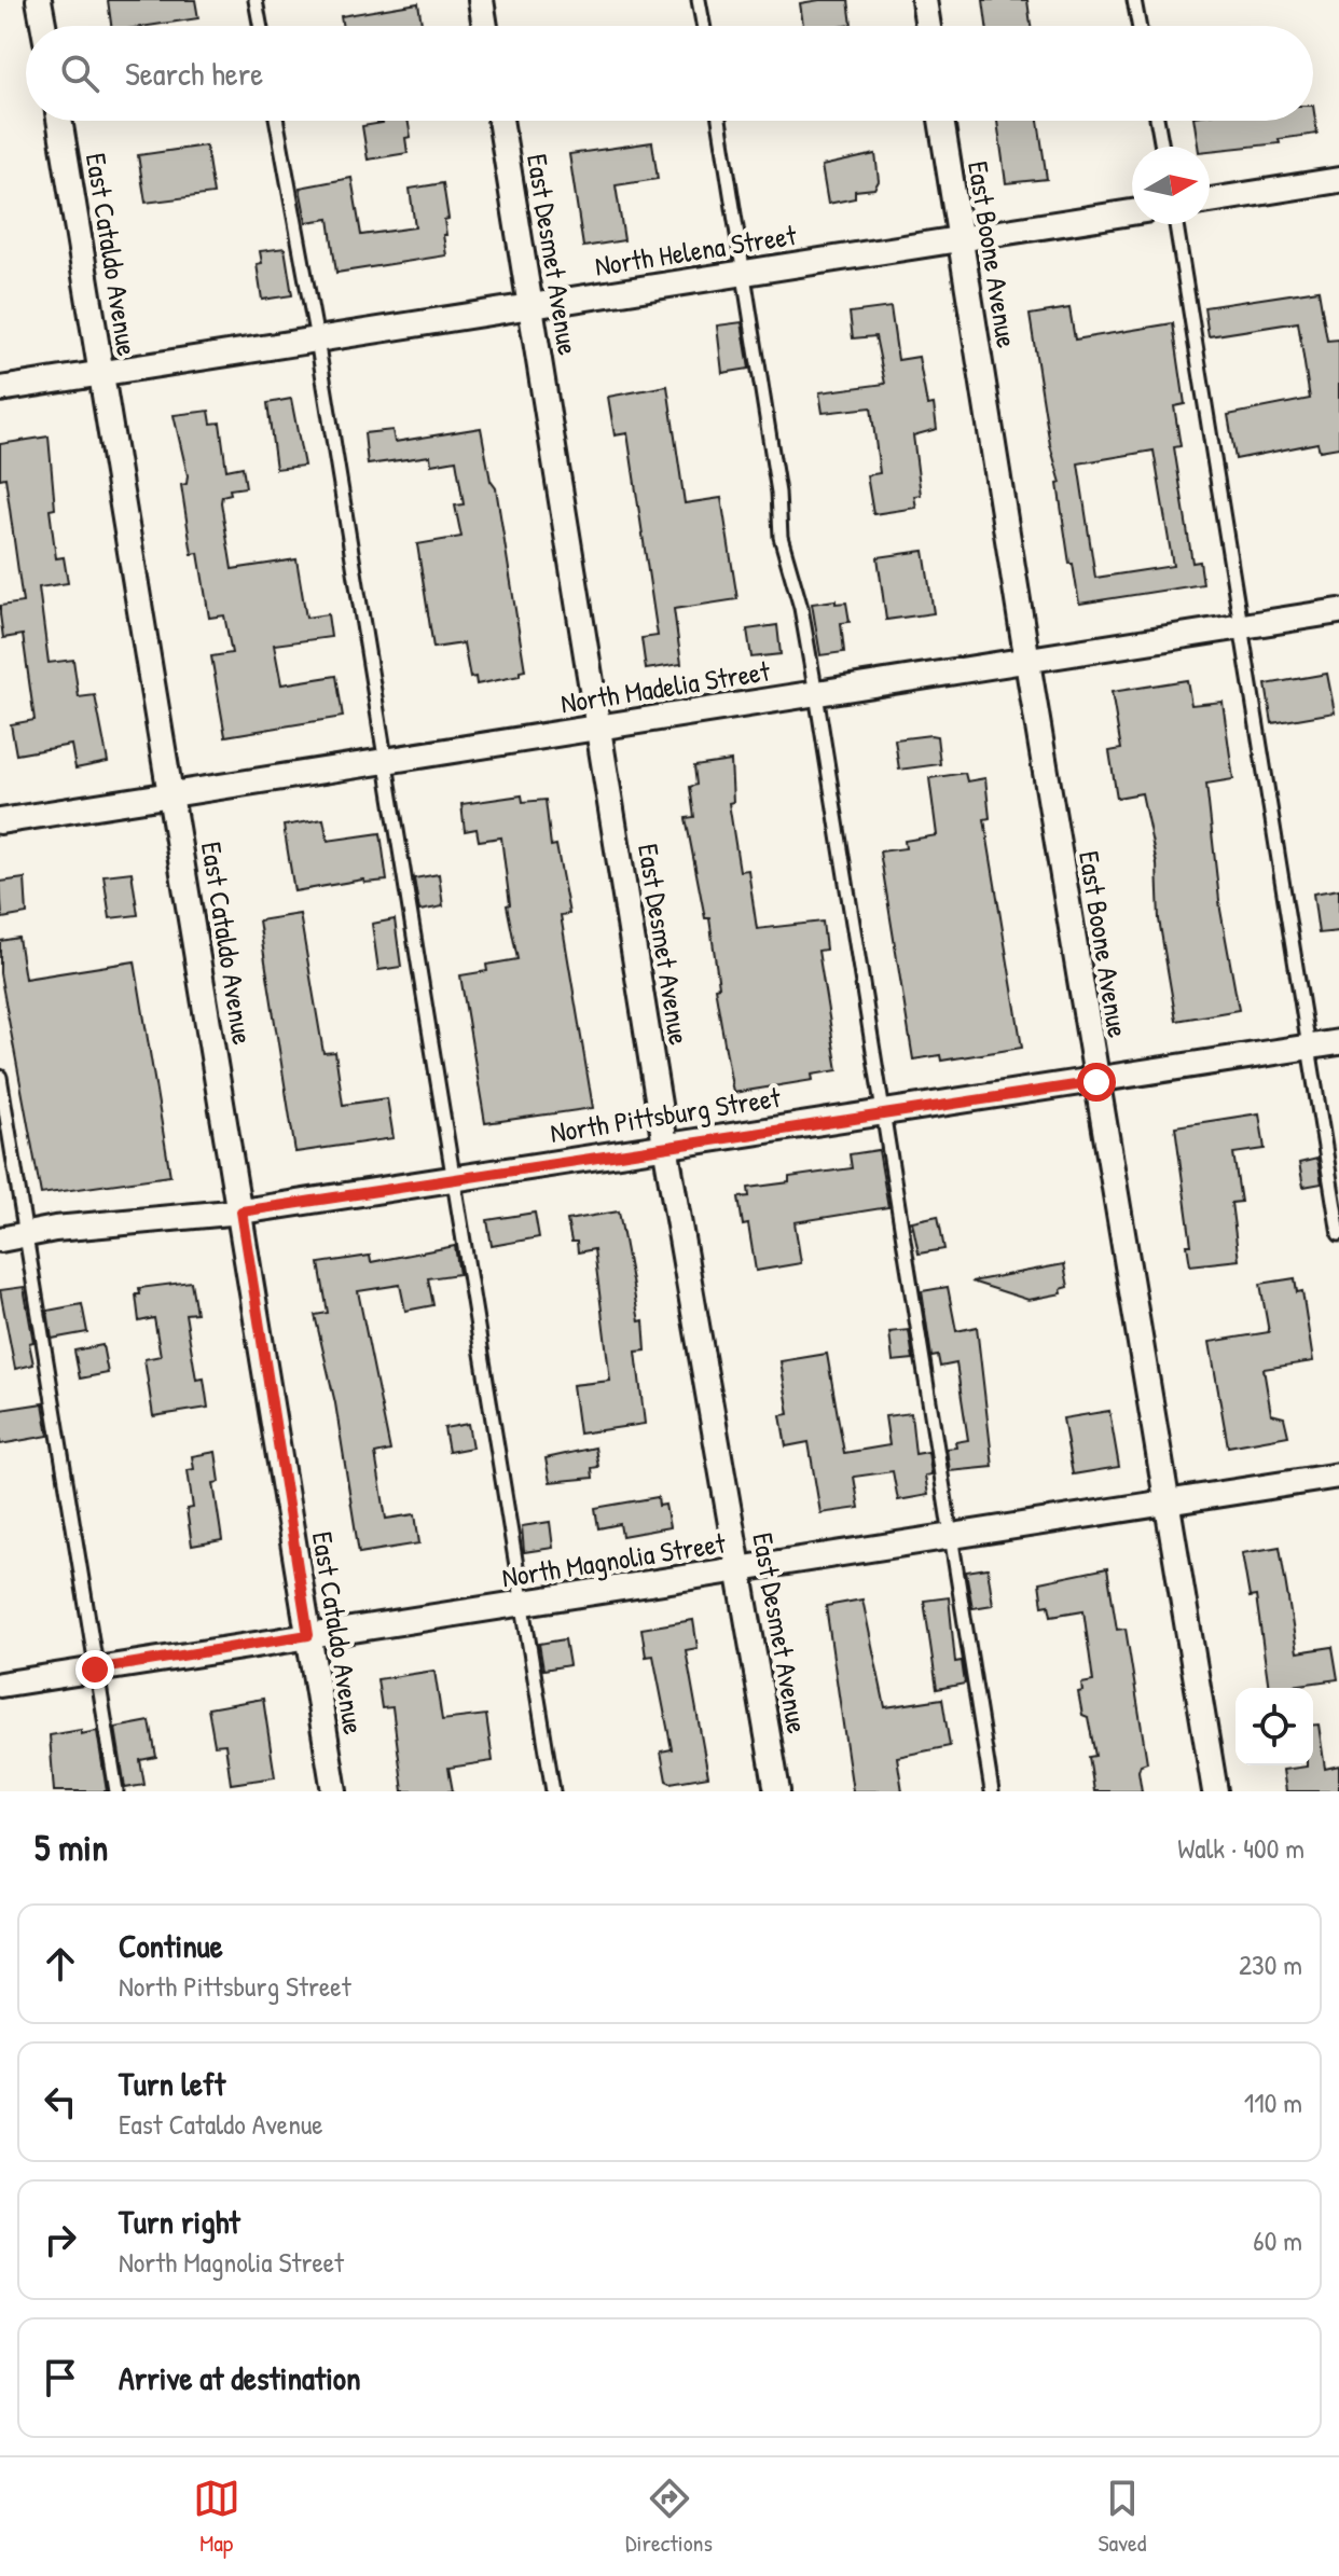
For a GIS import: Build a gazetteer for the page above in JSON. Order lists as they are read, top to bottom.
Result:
{
  "streets": {
    "street": [
      "North Helena Street",
      "East Cataldo Avenue",
      "East Desmet Avenue",
      "East Boone Avenue",
      "North Madelia Street",
      "North Pittsburg Street",
      "North Magnolia Street"
    ]
  },
  "crossings": [
    ["North Helena Street", "East Cataldo Avenue"],
    ["North Helena Street", "East Desmet Avenue"],
    ["North Helena Street", "East Boone Avenue"],
    ["East Cataldo Avenue", "North Madelia Street"],
    ["East Cataldo Avenue", "North Pittsburg Street"],
    ["East Cataldo Avenue", "North Magnolia Street"],
    ["East Desmet Avenue", "North Madelia Street"],
    ["East Desmet Avenue", "North Pittsburg Street"],
    ["East Desmet Avenue", "North Magnolia Street"],
    ["East Boone Avenue", "North Madelia Street"],
    ["East Boone Avenue", "North Pittsburg Street"],
    ["East Boone Avenue", "North Magnolia Street"]
  ],
  "north": "right",
  "page": {
    "search": "Search here",
    "heading": ["5 min", "Walk · 400 m"],
    "list": [
      ["Continue", "North Pittsburg Street", "230 m"],
      ["Turn left", "East Cataldo Avenue", "110 m"],
      ["Turn right", "North Magnolia Street", "60 m"],
      "Arrive at destination"
    ],
    "nav": ["Map", "Directions", "Saved"]
  }
}
